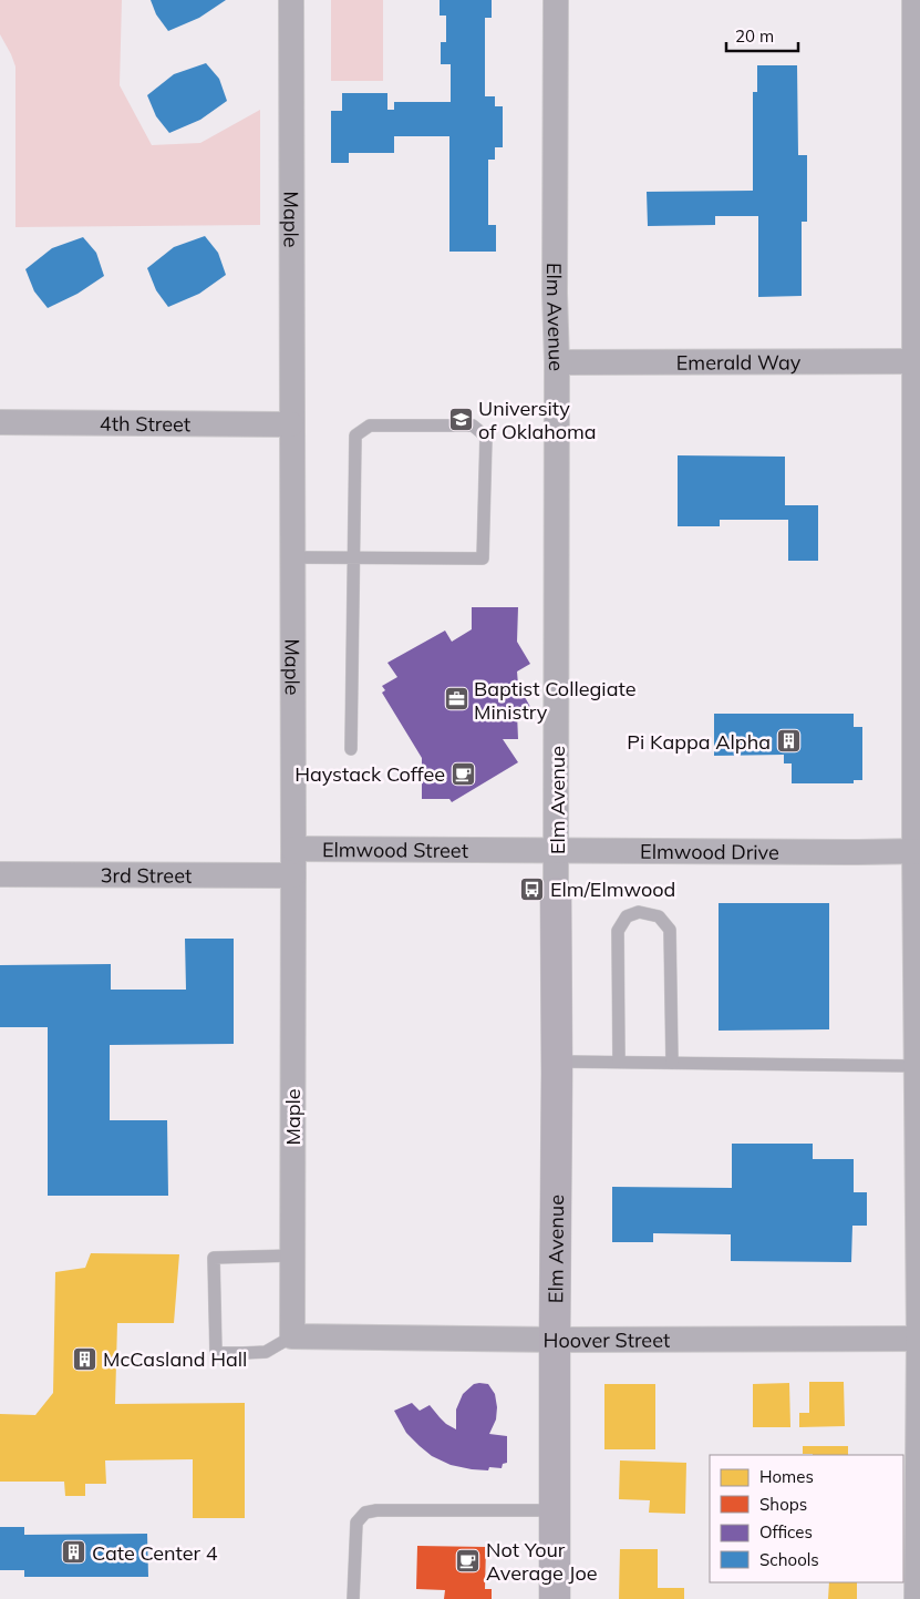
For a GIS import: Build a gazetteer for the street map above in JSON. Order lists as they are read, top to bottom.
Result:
{
  "streets": {
    "street": [
      "Maple",
      "Elm Avenue",
      "Emerald Way",
      "4th Street",
      "Elmwood Street",
      "Elmwood Drive",
      "3rd Street",
      "Hoover Street"
    ]
  },
  "crossings": [
    ["Maple", "4th Street"],
    ["Maple", "Elmwood Street"],
    ["Maple", "3rd Street"],
    ["Maple", "Hoover Street"],
    ["Elm Avenue", "Emerald Way"],
    ["Elm Avenue", "Elmwood Drive"],
    ["Elm Avenue", "Hoover Street"],
    ["Elmwood Street", "Elmwood Drive"]
  ],
  "places": {
    "school or university": ["University of Oklahoma"],
    "office": ["Baptist Collegiate Ministry"],
    "building": ["Pi Kappa Alpha", "McCasland Hall", "Cate Center 4"],
    "cafe": ["Haystack Coffee", "Not Your Average Joe"],
    "bus stop": ["Elm/Elmwood"]
  },
  "legend": [
    "Homes",
    "Shops",
    "Offices",
    "Schools"
  ],
  "scale_bar": "20 m"
}
